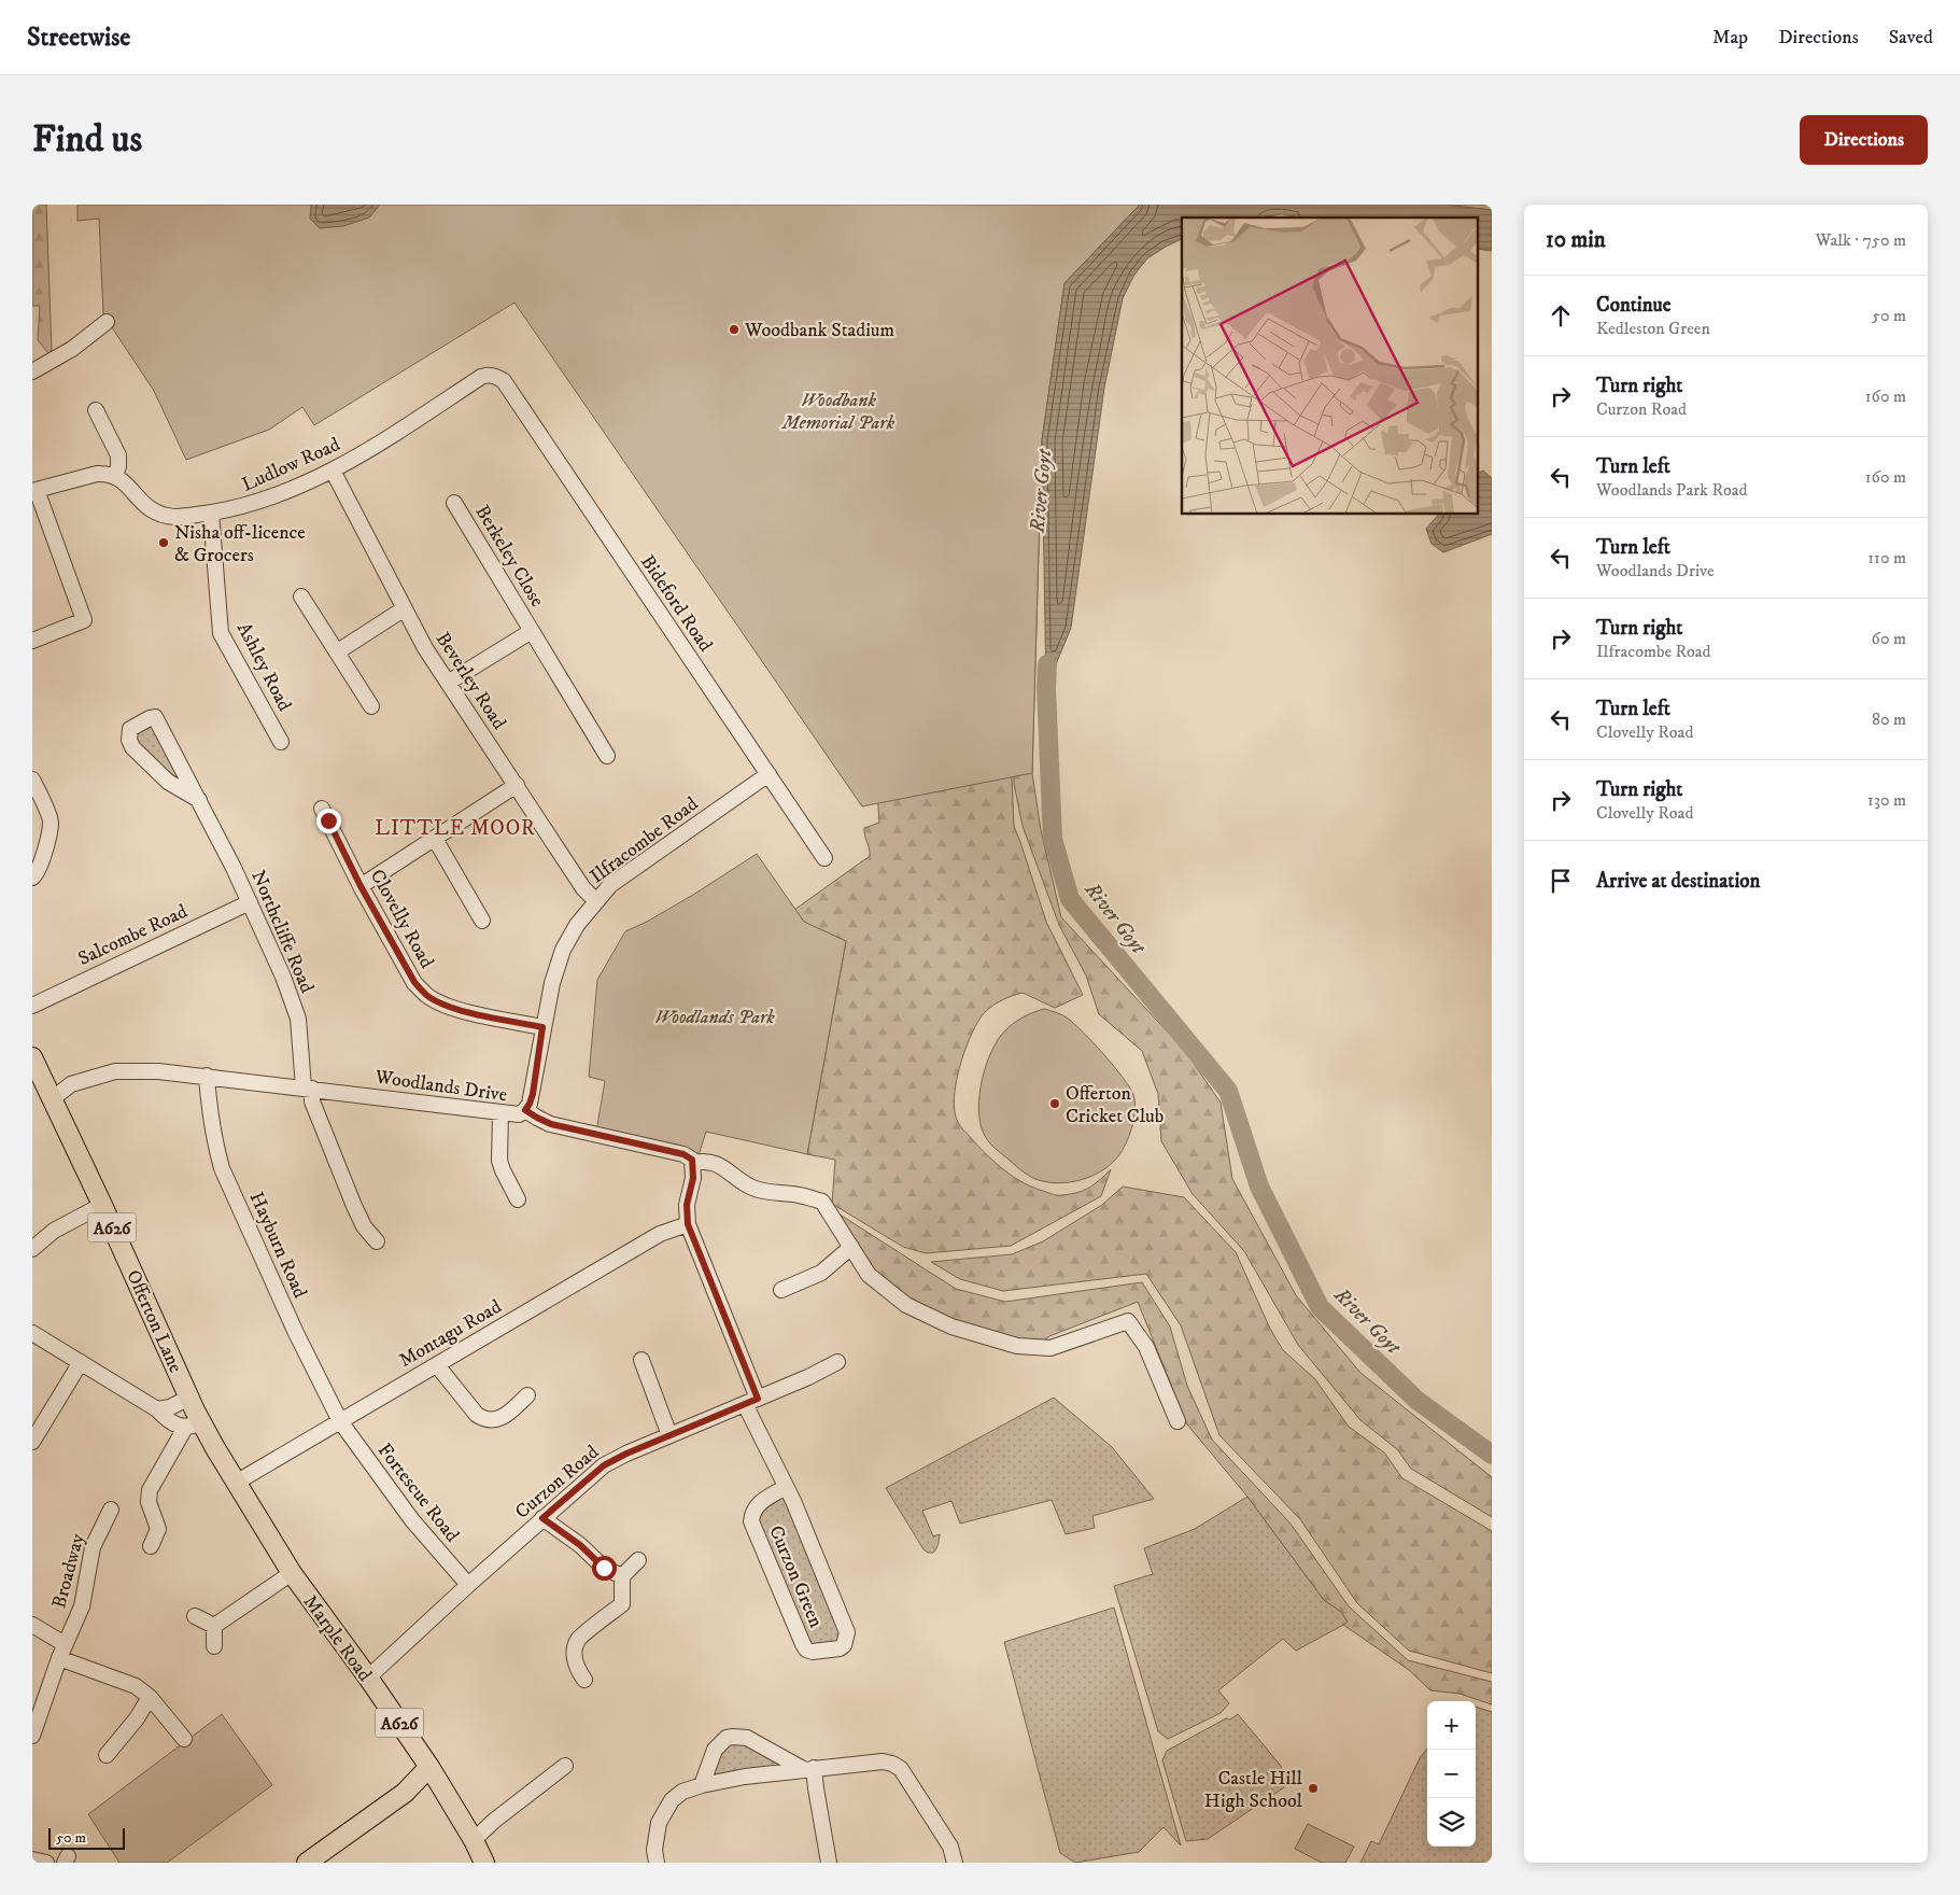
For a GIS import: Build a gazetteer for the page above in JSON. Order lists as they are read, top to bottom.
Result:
{
  "streets": {
    "main road": ["A626", "Offerton Lane", "Marple Road"],
    "street": [
      "Ludlow Road",
      "Berkeley Close",
      "Bideford Road",
      "Ashley Road",
      "Beverley Road",
      "Ilfracombe Road",
      "Clovelly Road",
      "Northcliffe Road",
      "Salcombe Road",
      "Woodlands Drive",
      "Hayburn Road",
      "Montagu Road",
      "Curzon Road",
      "Fortescue Road",
      "Broadway",
      "Curzon Green"
    ]
  },
  "crossings": [
    ["Ludlow Road", "Bideford Road"],
    ["Ludlow Road", "Ashley Road"],
    ["Ludlow Road", "Beverley Road"],
    ["Berkeley Close", "Beverley Road"],
    ["Bideford Road", "Ilfracombe Road"],
    ["Beverley Road", "Ilfracombe Road"],
    ["Ilfracombe Road", "Clovelly Road"],
    ["Ilfracombe Road", "Woodlands Drive"],
    ["Northcliffe Road", "Salcombe Road"],
    ["Northcliffe Road", "Woodlands Drive"],
    ["Woodlands Drive", "Hayburn Road"],
    ["Woodlands Drive", "Offerton Lane"],
    ["Hayburn Road", "Montagu Road"],
    ["Hayburn Road", "Fortescue Road"],
    ["Offerton Lane", "Marple Road"],
    ["Montagu Road", "Fortescue Road"],
    ["Montagu Road", "Curzon Green"],
    ["Montagu Road", "Marple Road"],
    ["Curzon Road", "Fortescue Road"],
    ["Curzon Road", "Curzon Green"],
    ["Curzon Road", "Marple Road"]
  ],
  "districts": ["LITTLE MOOR"],
  "water": ["River Goyt"],
  "parks": ["Woodbank Memorial Park", "Woodlands Park"],
  "places": [
    "Woodbank Stadium",
    "Nisha off-licence & Grocers",
    "Offerton Cricket Club",
    "Castle Hill High School"
  ],
  "scale_bar": "50 m",
  "page": {
    "header": "Streetwise",
    "nav": ["Map", "Directions", "Saved"],
    "buttons": "Directions",
    "title": "Find us",
    "heading": ["10 min", "Walk · 750 m"],
    "list": [
      ["Continue", "Kedleston Green", "50 m"],
      ["Turn right", "Curzon Road", "160 m"],
      ["Turn left", "Woodlands Park Road", "160 m"],
      ["Turn left", "Woodlands Drive", "110 m"],
      ["Turn right", "Ilfracombe Road", "60 m"],
      ["Turn left", "Clovelly Road", "80 m"],
      ["Turn right", "Clovelly Road", "130 m"],
      "Arrive at destination"
    ],
    "map_buttons": ["+", "−"],
    "scale": "50 m"
  }
}
